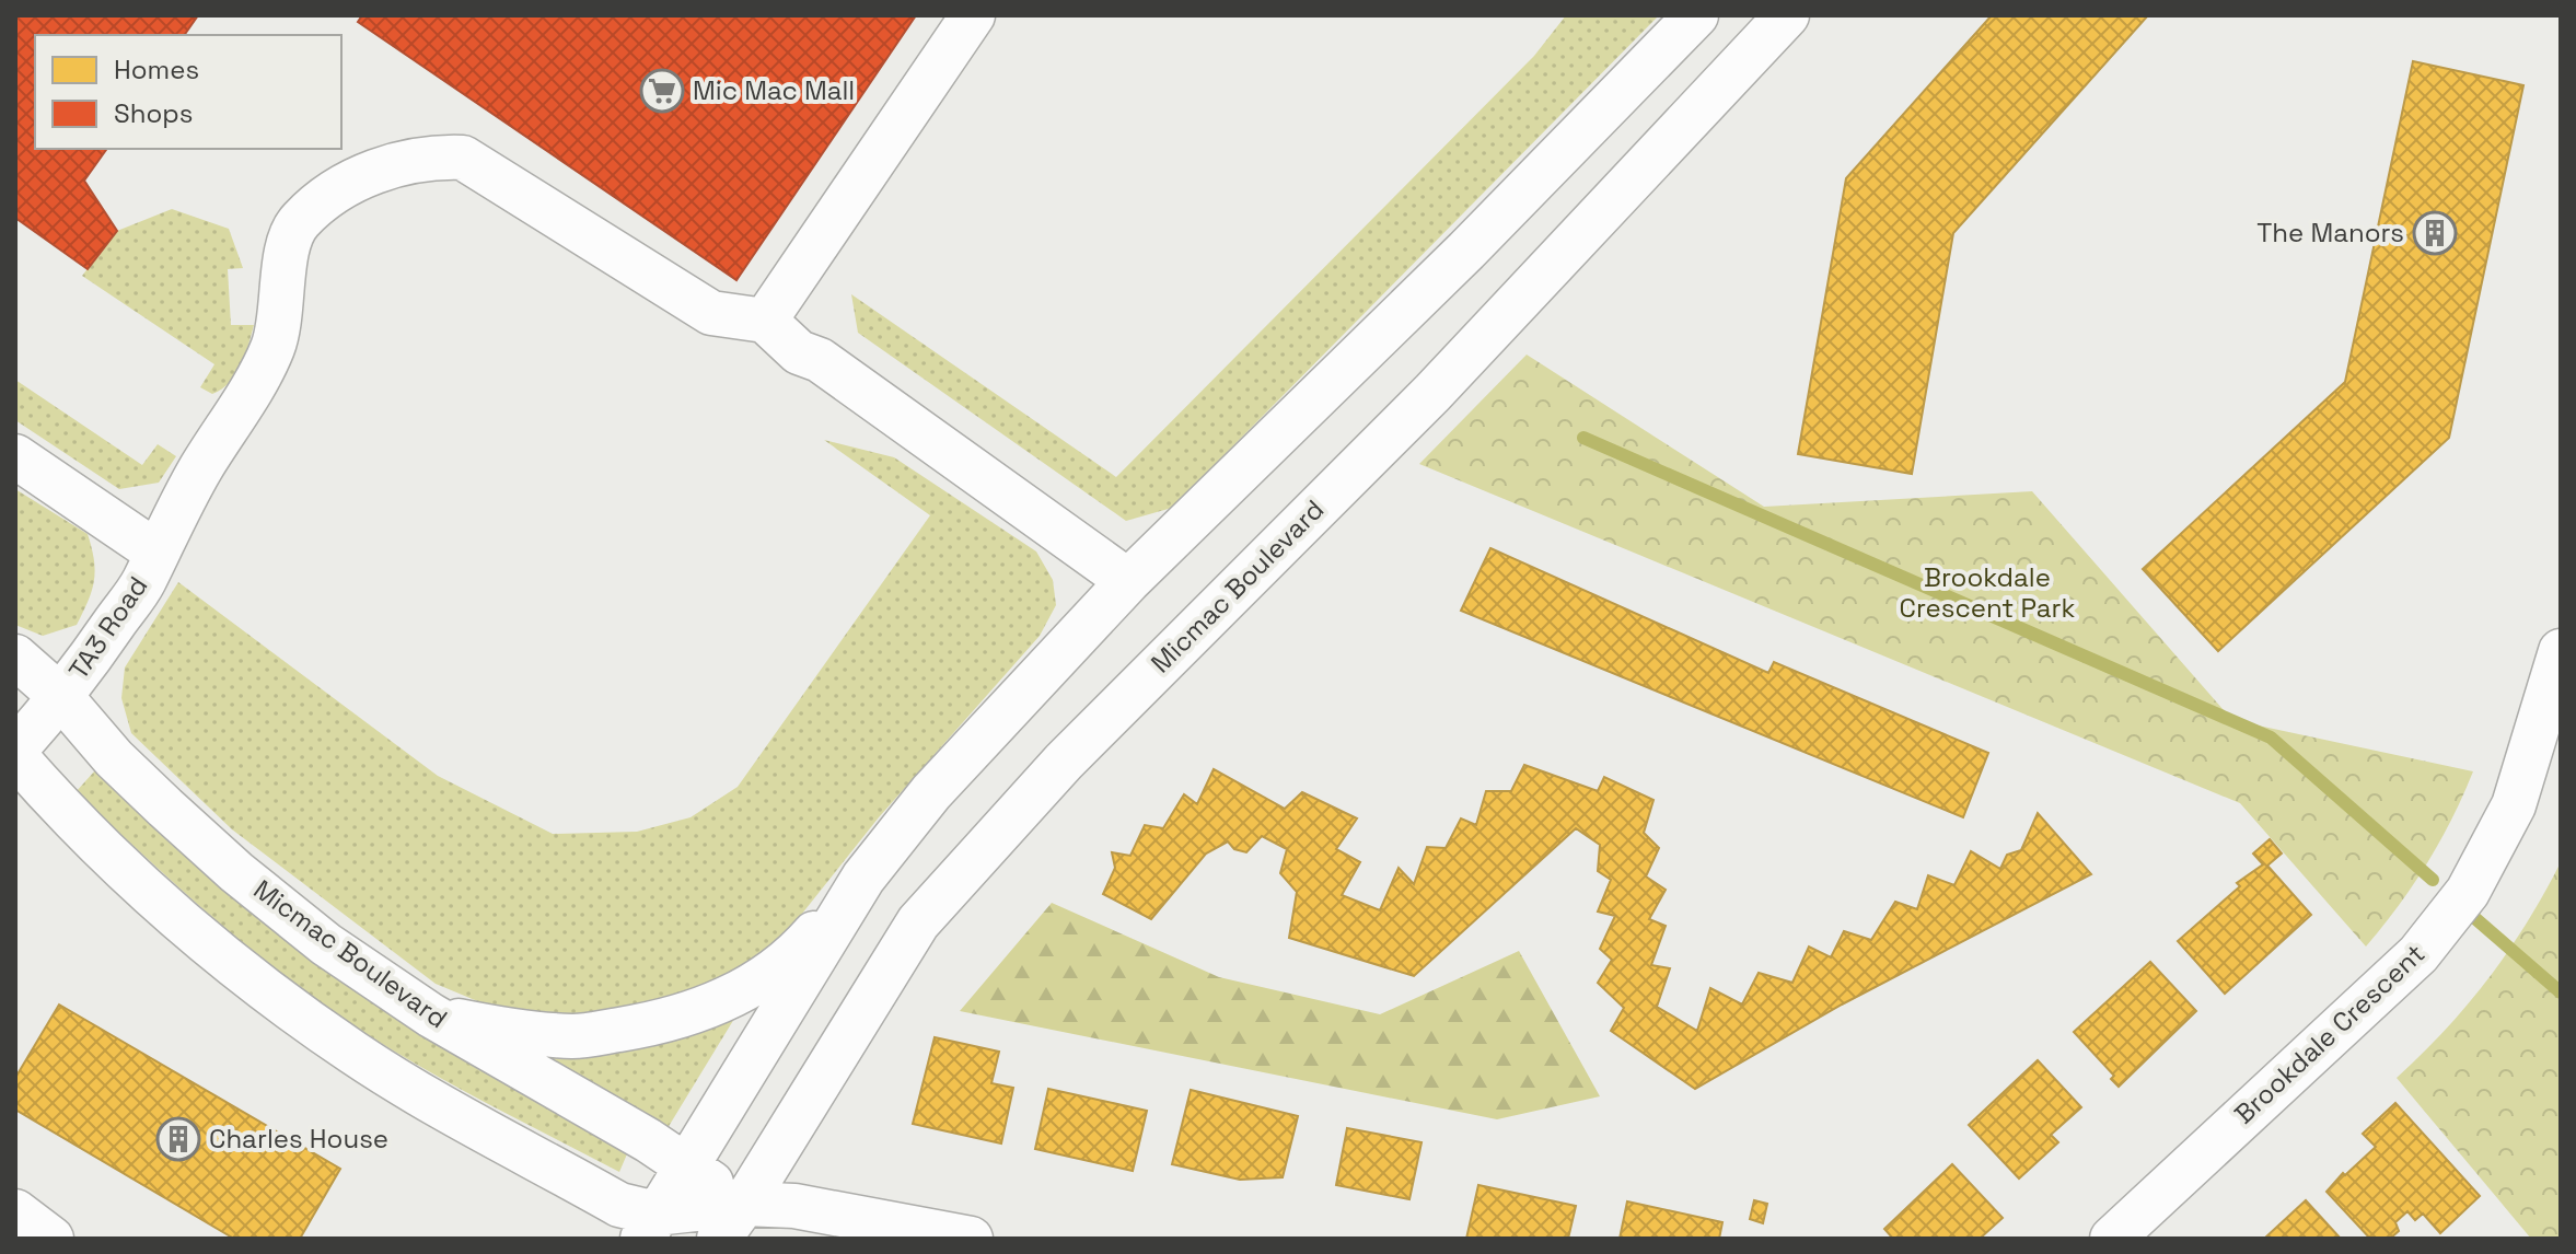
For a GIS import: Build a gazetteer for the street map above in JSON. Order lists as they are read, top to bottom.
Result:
{
  "streets": {
    "street": ["Micmac Boulevard", "TA3 Road", "Brookdale Crescent"]
  },
  "crossings": [
    ["Micmac Boulevard", "TA3 Road"]
  ],
  "parks": ["Brookdale Crescent Park"],
  "places": {
    "supermarket": ["Mic Mac Mall"],
    "building": ["The Manors", "Charles House"]
  },
  "legend": ["Homes", "Shops"]
}
